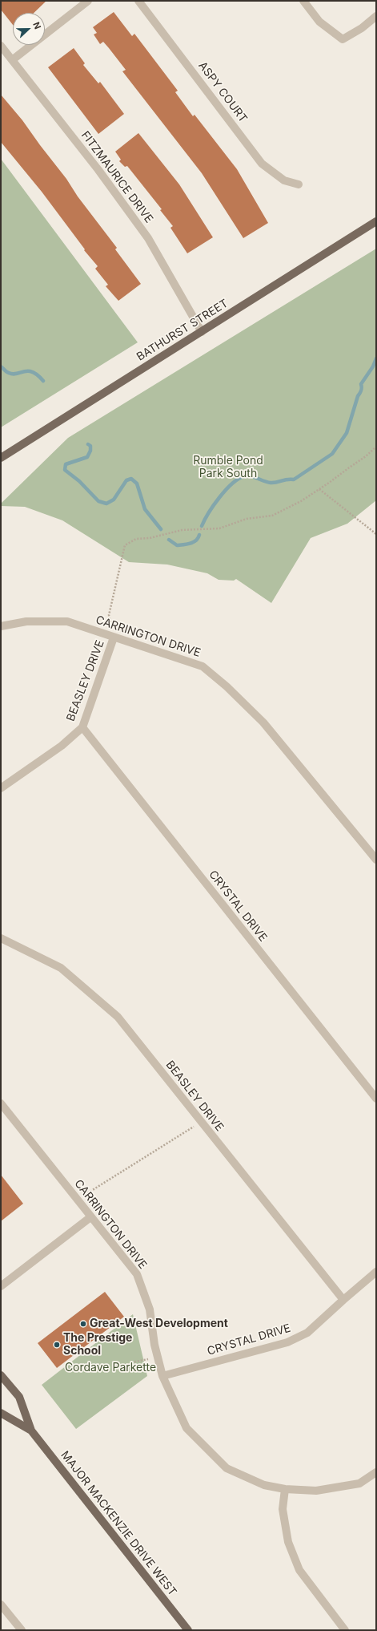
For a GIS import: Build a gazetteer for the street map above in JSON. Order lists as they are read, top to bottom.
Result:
{
  "streets": {
    "main road": ["BATHURST STREET", "MAJOR MACKENZIE DRIVE WEST"],
    "street": [
      "ASPY COURT",
      "FITZMAURICE DRIVE",
      "CARRINGTON DRIVE",
      "BEASLEY DRIVE",
      "CRYSTAL DRIVE"
    ]
  },
  "crossings": [
    ["FITZMAURICE DRIVE", "BATHURST STREET"],
    ["CARRINGTON DRIVE", "BEASLEY DRIVE"],
    ["CARRINGTON DRIVE", "CRYSTAL DRIVE"],
    ["BEASLEY DRIVE", "CRYSTAL DRIVE"]
  ],
  "parks": ["Rumble Pond Park South", "Cordave Parkette"],
  "places": ["Great-West Development", "The Prestige School"],
  "north": "right"
}
